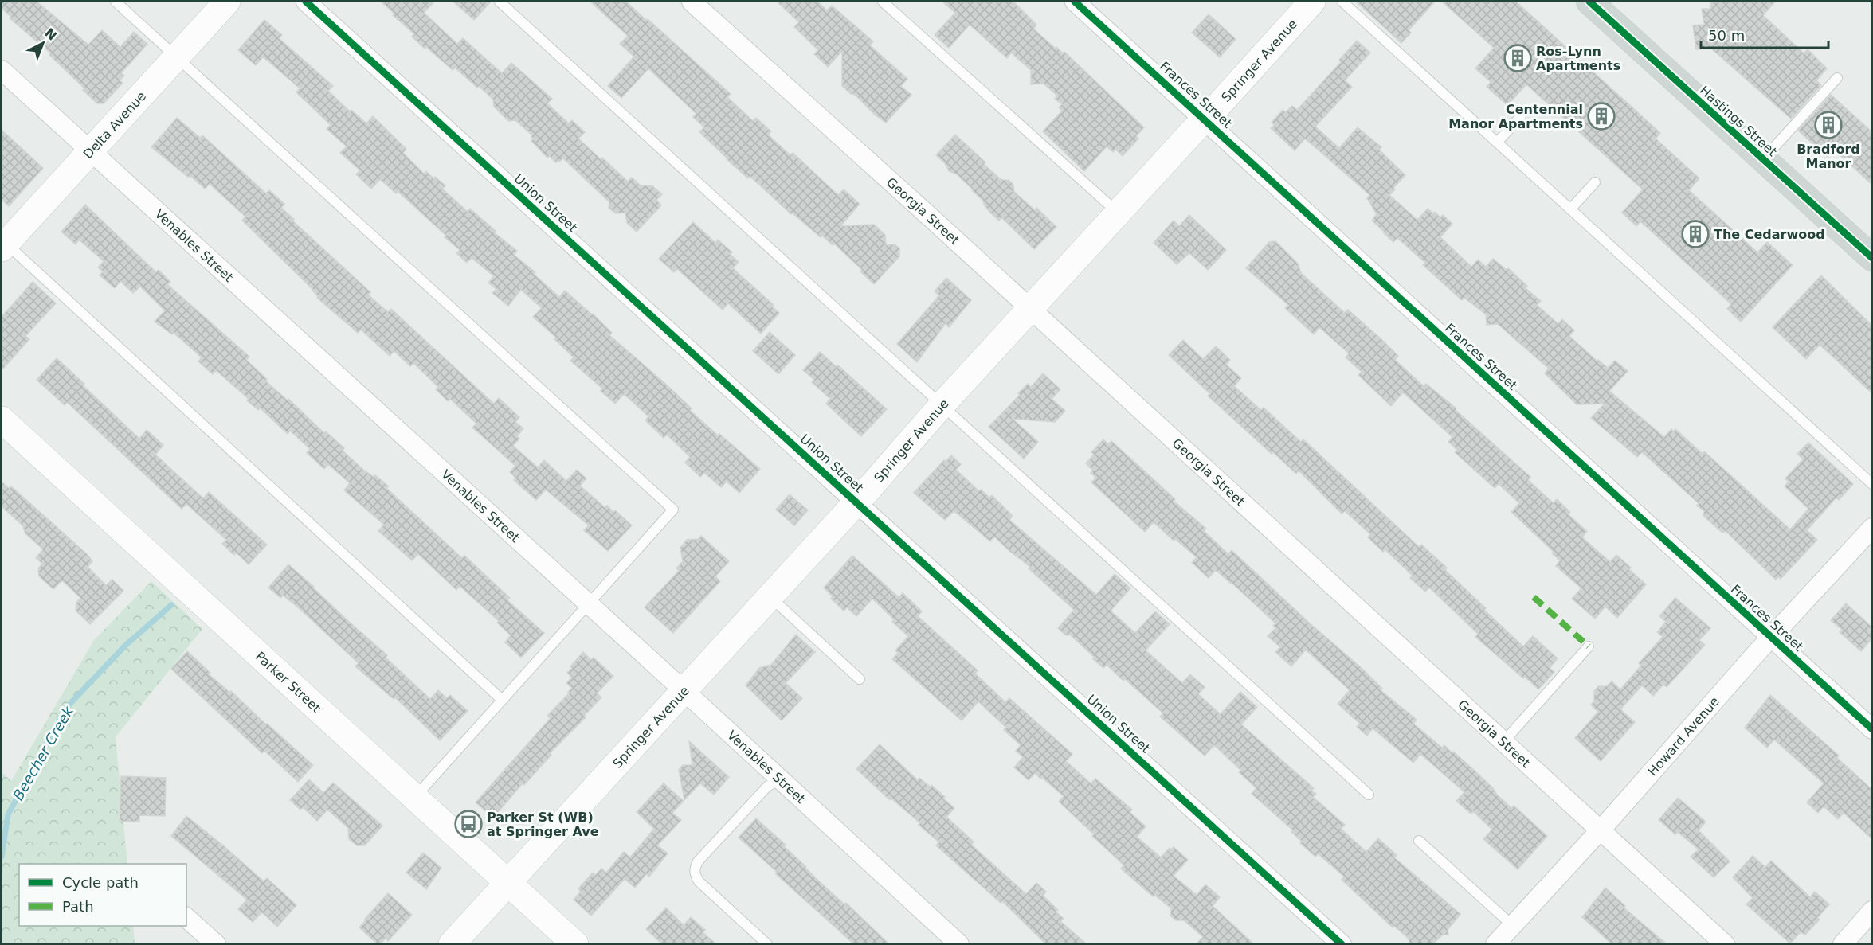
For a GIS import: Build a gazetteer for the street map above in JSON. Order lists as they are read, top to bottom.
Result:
{
  "streets": {
    "main road": ["Hastings Street"],
    "street": [
      "Springer Avenue",
      "Frances Street",
      "Delta Avenue",
      "Union Street",
      "Georgia Street",
      "Venables Street",
      "Parker Street",
      "Howard Avenue"
    ]
  },
  "crossings": [
    ["Springer Avenue", "Frances Street"],
    ["Springer Avenue", "Union Street"],
    ["Springer Avenue", "Georgia Street"],
    ["Springer Avenue", "Venables Street"],
    ["Springer Avenue", "Parker Street"],
    ["Frances Street", "Howard Avenue"],
    ["Delta Avenue", "Venables Street"],
    ["Georgia Street", "Howard Avenue"]
  ],
  "water": ["Beecher Creek"],
  "places": {
    "building": [
      "Ros-Lynn Apartments",
      "Centennial Manor Apartments",
      "Bradford Manor",
      "The Cedarwood"
    ],
    "bus stop": ["Parker St (WB) at Springer Ave"]
  },
  "legend": ["Cycle path", "Path"],
  "scale_bar": "50 m",
  "north": "top right"
}
